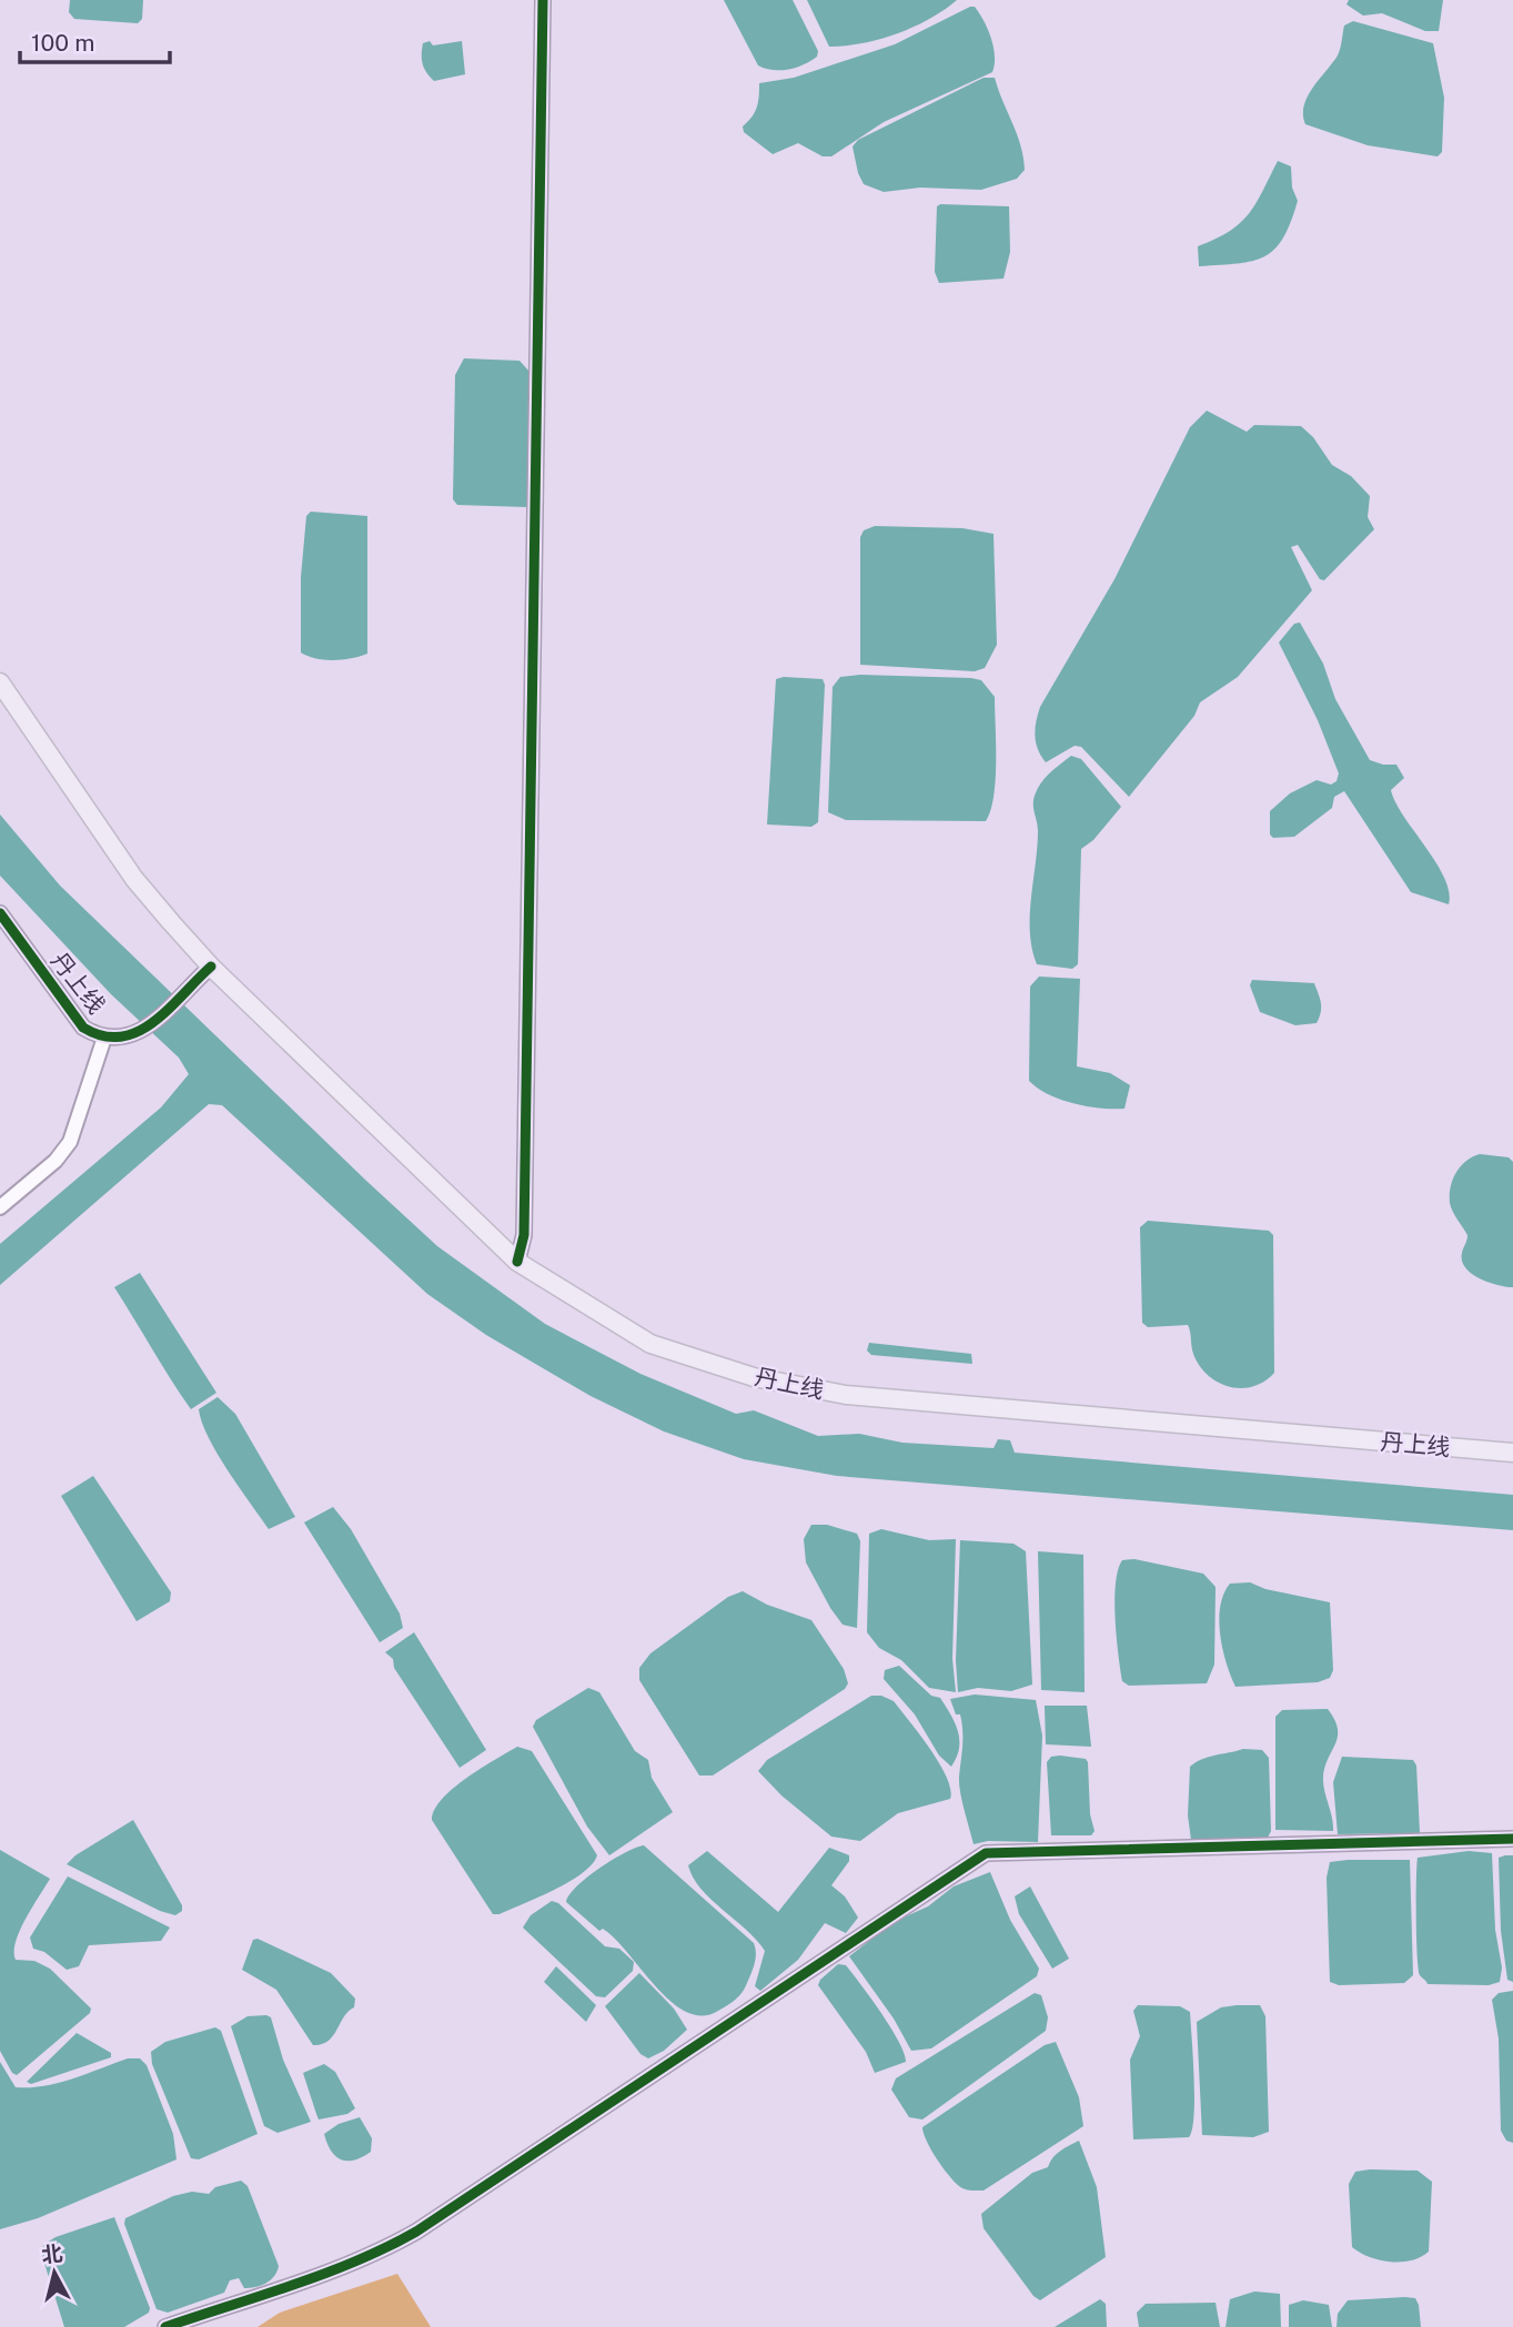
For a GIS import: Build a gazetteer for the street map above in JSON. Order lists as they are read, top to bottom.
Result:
{
  "streets": {
    "main road": ["丹上线"]
  },
  "scale_bar": "100 m",
  "north": "top"
}
